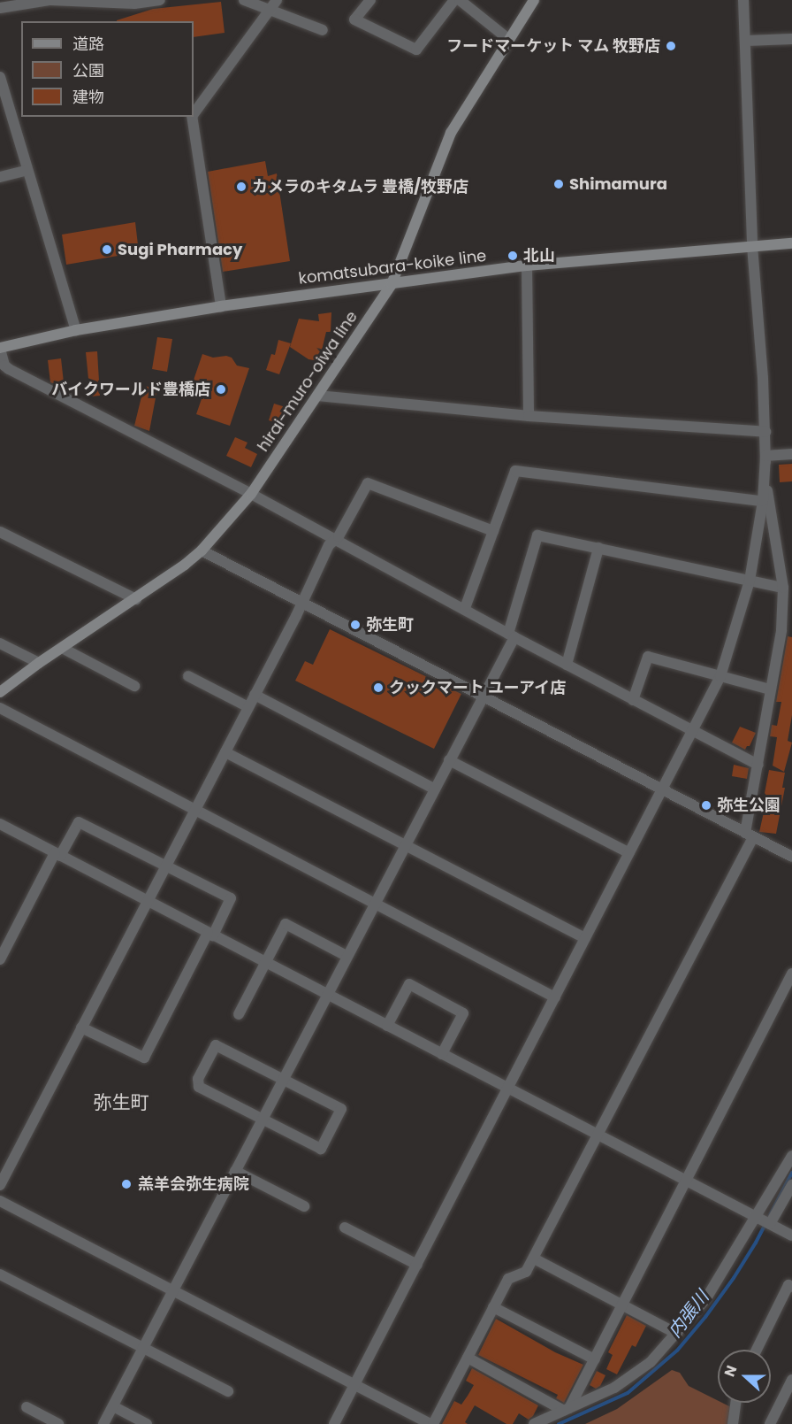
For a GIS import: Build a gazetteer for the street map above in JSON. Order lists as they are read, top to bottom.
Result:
{
  "streets": {
    "main road": ["komatsubara-koike line", "hirai-muro-oiwa line"]
  },
  "crossings": [
    ["komatsubara-koike line", "hirai-muro-oiwa line"]
  ],
  "districts": ["弥生町"],
  "water": ["内張川"],
  "places": [
    "フードマーケット マム 牧野店",
    "Shimamura",
    "カメラのキタムラ 豊橋/牧野店",
    "Sugi Pharmacy",
    "北山",
    "バイクワールド豊橋店",
    "弥生町",
    "クックマート ユーアイ店",
    "弥生公園",
    "羔羊会弥生病院"
  ],
  "legend": ["道路", "公園", "建物"],
  "north": "left"
}
